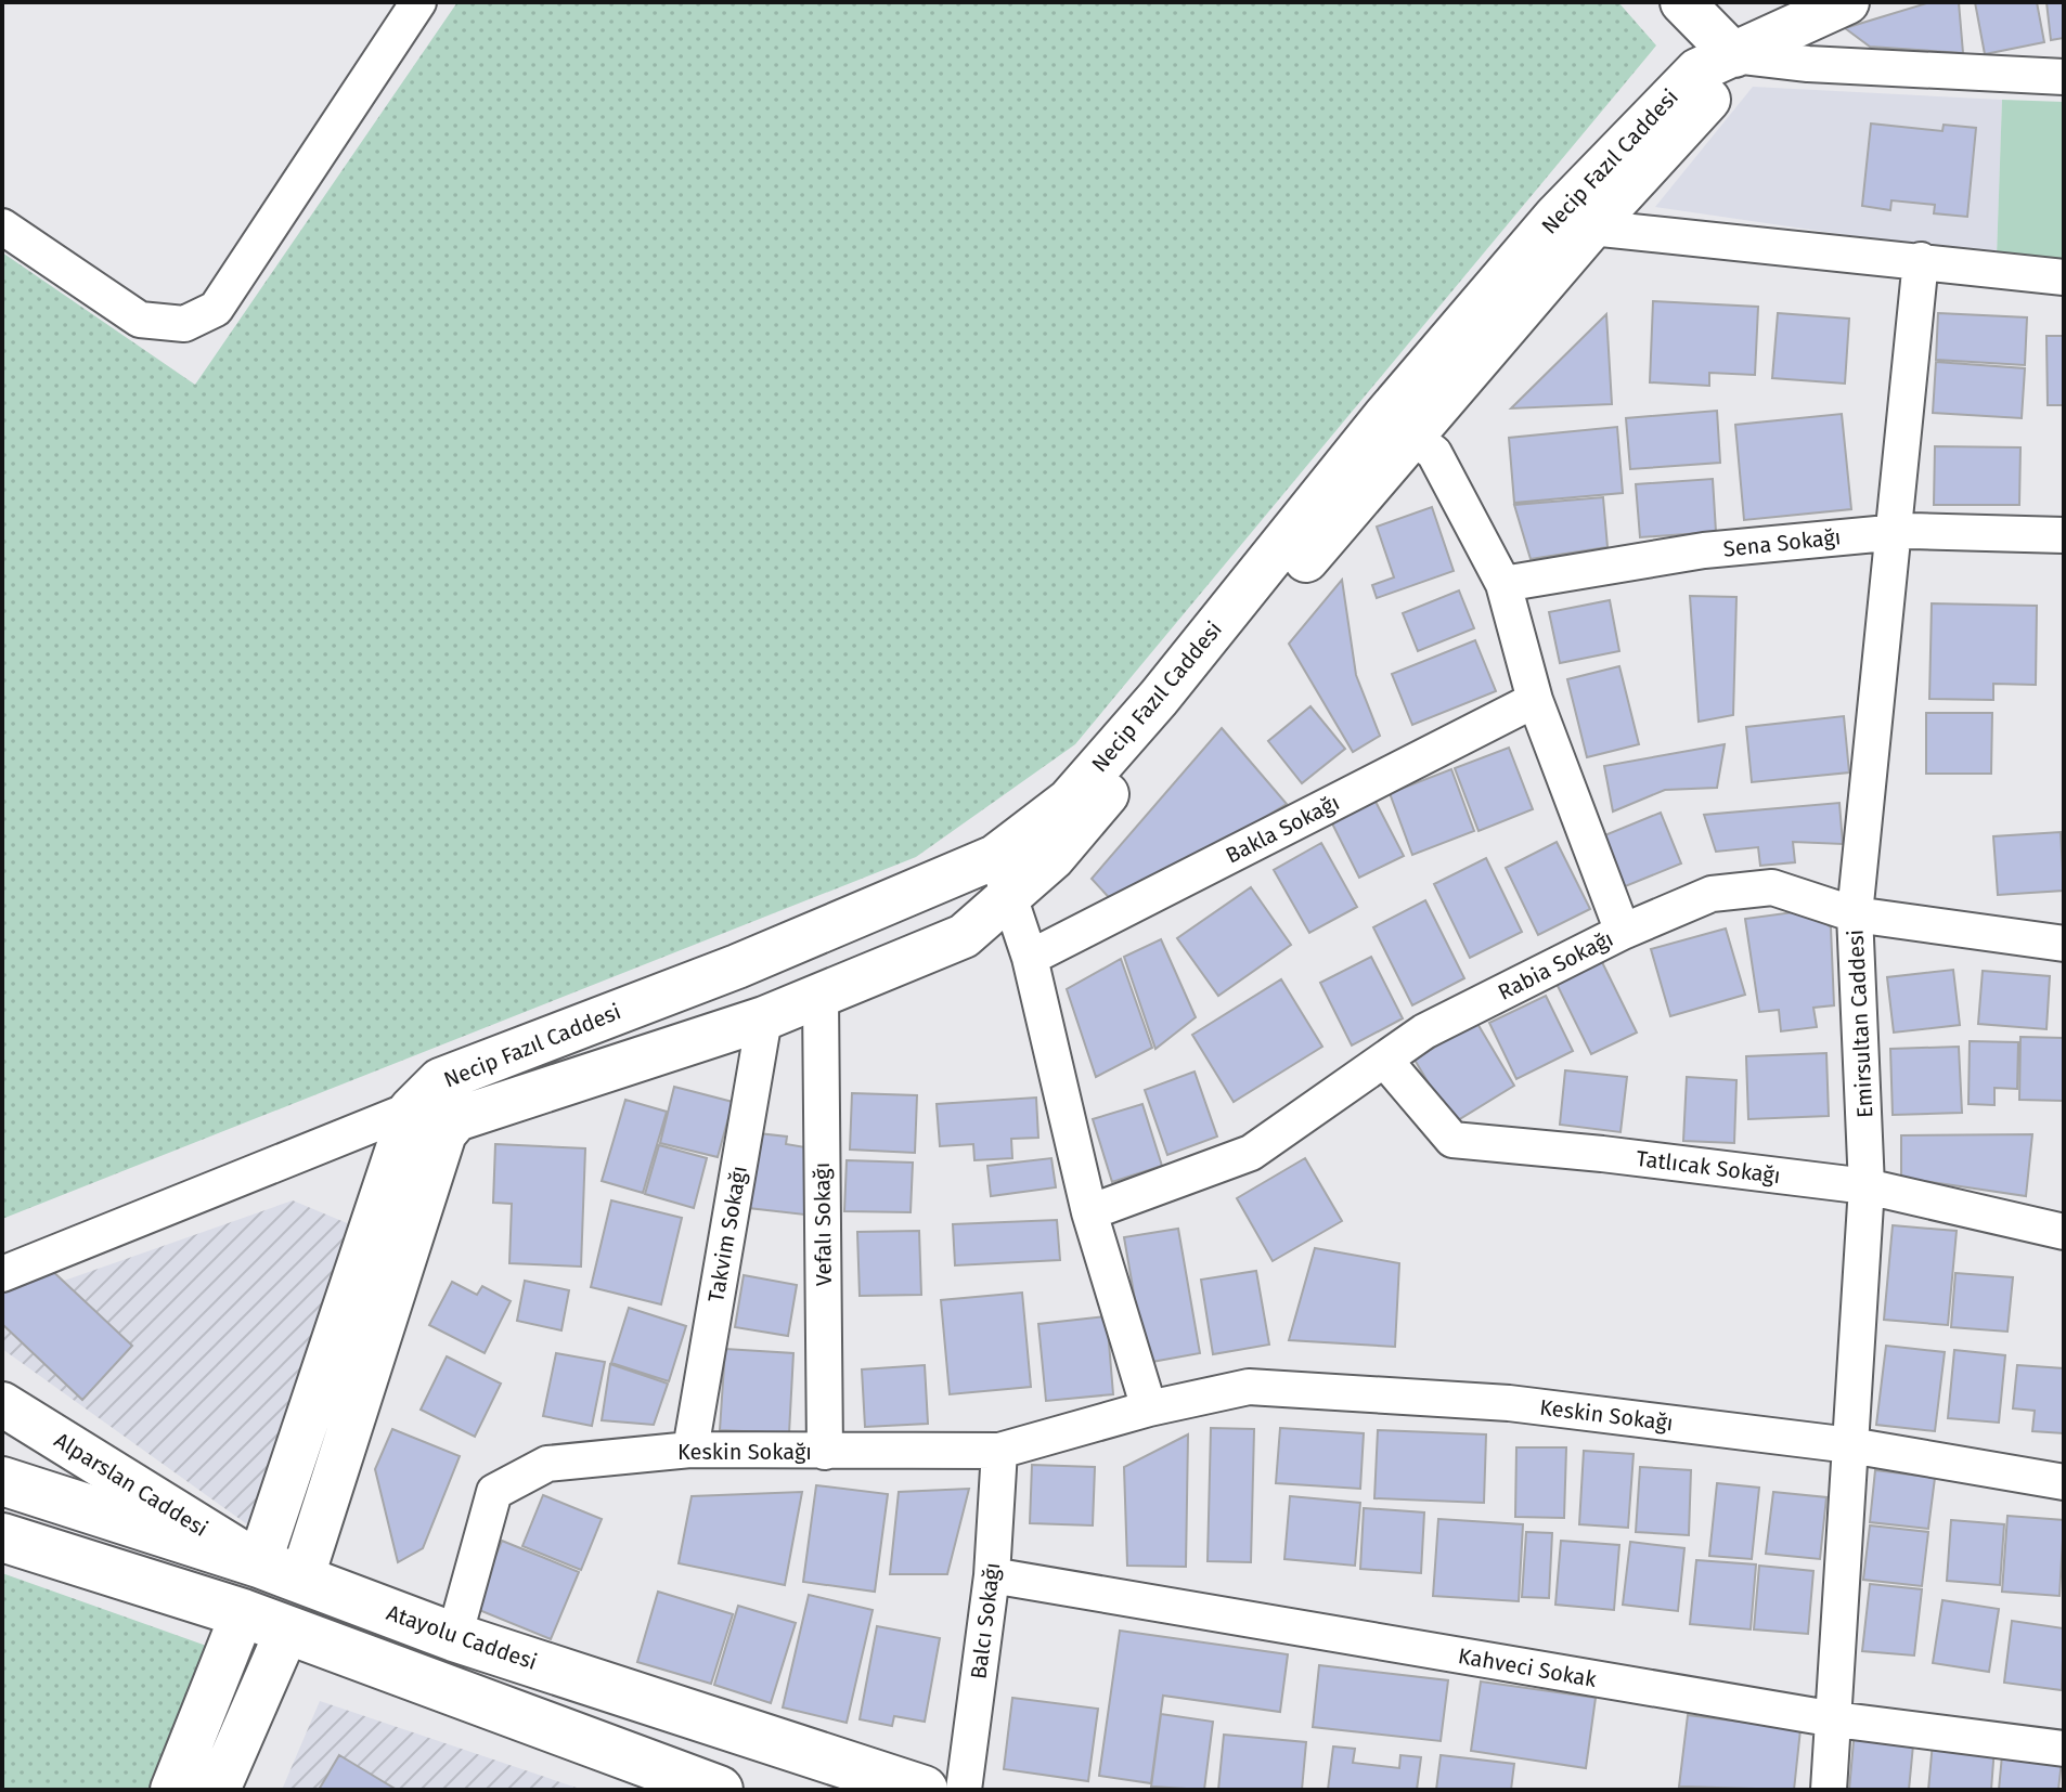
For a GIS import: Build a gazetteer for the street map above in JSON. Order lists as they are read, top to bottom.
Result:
{
  "streets": {
    "main road": ["Atayolu Caddesi"],
    "street": [
      "Necip Fazıl Caddesi",
      "Sena Sokağı",
      "Bakla Sokağı",
      "Rabia Sokağı",
      "Emirsultan Caddesi",
      "Tatlıcak Sokağı",
      "Vefalı Sokağı",
      "Takvim Sokağı",
      "Keskin Sokağı",
      "Alparslan Caddesi",
      "Balcı Sokağı",
      "Kahveci Sokak"
    ]
  },
  "crossings": [
    ["Necip Fazıl Caddesi", "Vefalı Sokağı"],
    ["Necip Fazıl Caddesi", "Takvim Sokağı"],
    ["Necip Fazıl Caddesi", "Alparslan Caddesi"],
    ["Necip Fazıl Caddesi", "Atayolu Caddesi"],
    ["Sena Sokağı", "Emirsultan Caddesi"],
    ["Rabia Sokağı", "Emirsultan Caddesi"],
    ["Rabia Sokağı", "Tatlıcak Sokağı"],
    ["Emirsultan Caddesi", "Tatlıcak Sokağı"],
    ["Emirsultan Caddesi", "Keskin Sokağı"],
    ["Emirsultan Caddesi", "Kahveci Sokak"],
    ["Vefalı Sokağı", "Keskin Sokağı"],
    ["Takvim Sokağı", "Keskin Sokağı"],
    ["Keskin Sokağı", "Balcı Sokağı"],
    ["Keskin Sokağı", "Atayolu Caddesi"],
    ["Alparslan Caddesi", "Atayolu Caddesi"],
    ["Balcı Sokağı", "Kahveci Sokak"]
  ]
}
